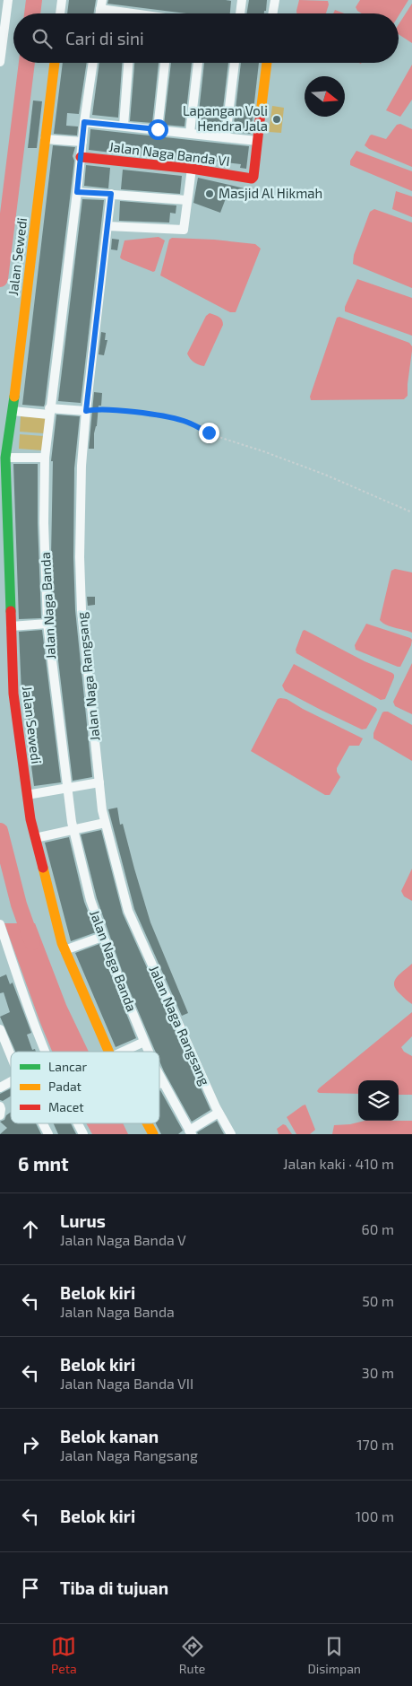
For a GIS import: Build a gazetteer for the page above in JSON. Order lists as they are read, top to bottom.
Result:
{
  "streets": {
    "street": [
      "Jalan Naga Banda VI",
      "Jalan Sewedi",
      "Jalan Naga Banda",
      "Jalan Naga Rangsang"
    ]
  },
  "crossings": [
    ["Jalan Naga Banda VI", "Jalan Naga Banda"]
  ],
  "places": ["Lapangan Voli Hendra Jala", "Masjid Al Hikmah"],
  "legend": ["Lancar", "Padat", "Macet"],
  "north": "right",
  "page": {
    "search": "Cari di sini",
    "heading": ["6 mnt", "Jalan kaki · 410 m"],
    "list": [
      ["Lurus", "Jalan Naga Banda V", "60 m"],
      ["Belok kiri", "Jalan Naga Banda", "50 m"],
      ["Belok kiri", "Jalan Naga Banda VII", "30 m"],
      ["Belok kanan", "Jalan Naga Rangsang", "170 m"],
      ["Belok kiri", "100 m"],
      "Tiba di tujuan"
    ],
    "nav": ["Peta", "Rute", "Disimpan"]
  }
}
